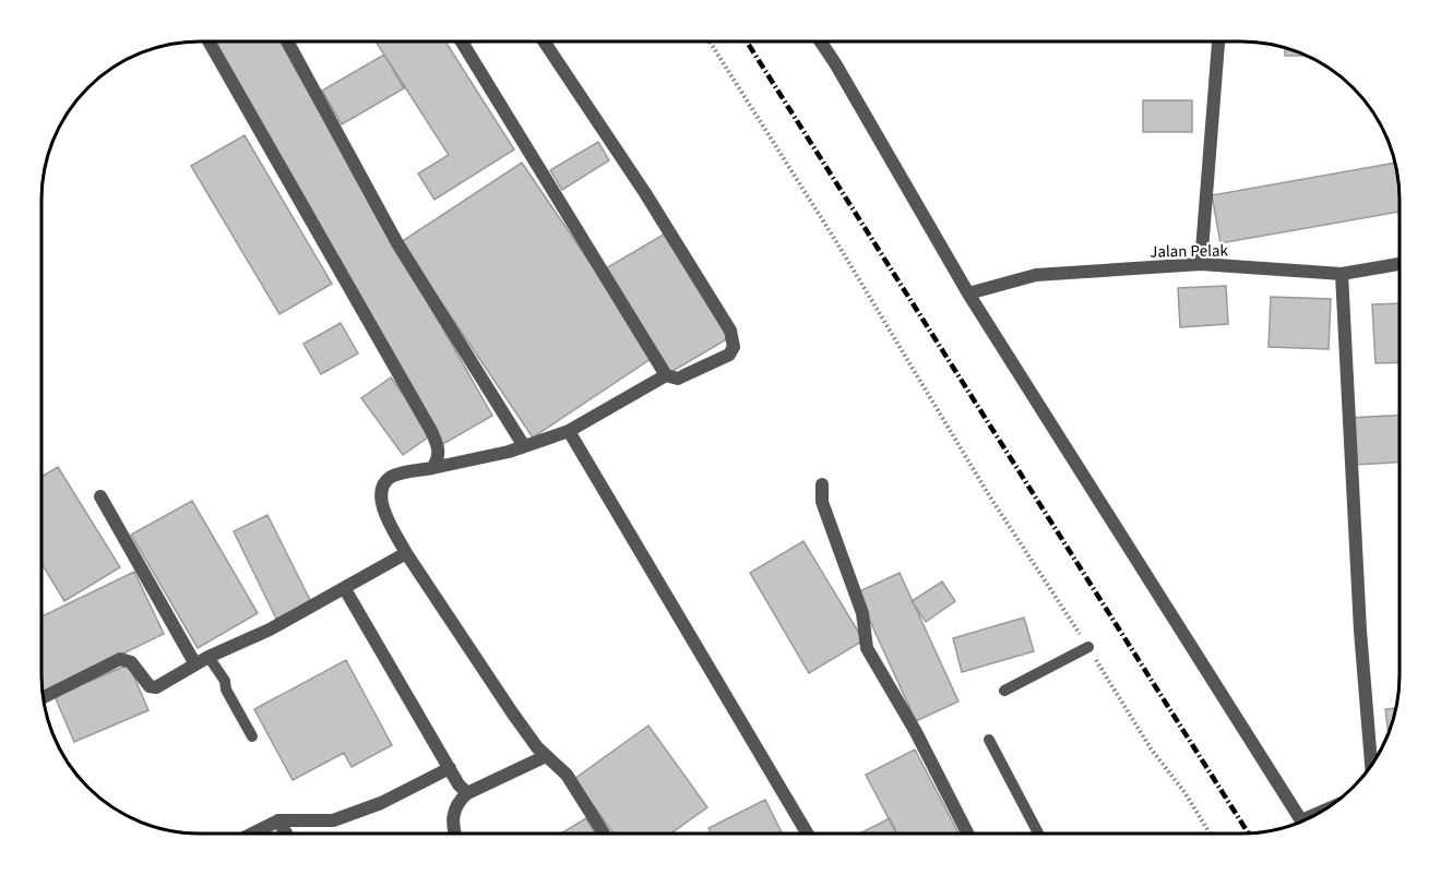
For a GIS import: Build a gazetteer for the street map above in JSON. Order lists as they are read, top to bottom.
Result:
{
  "streets": {
    "street": ["Jalan Pelak"]
  }
}
